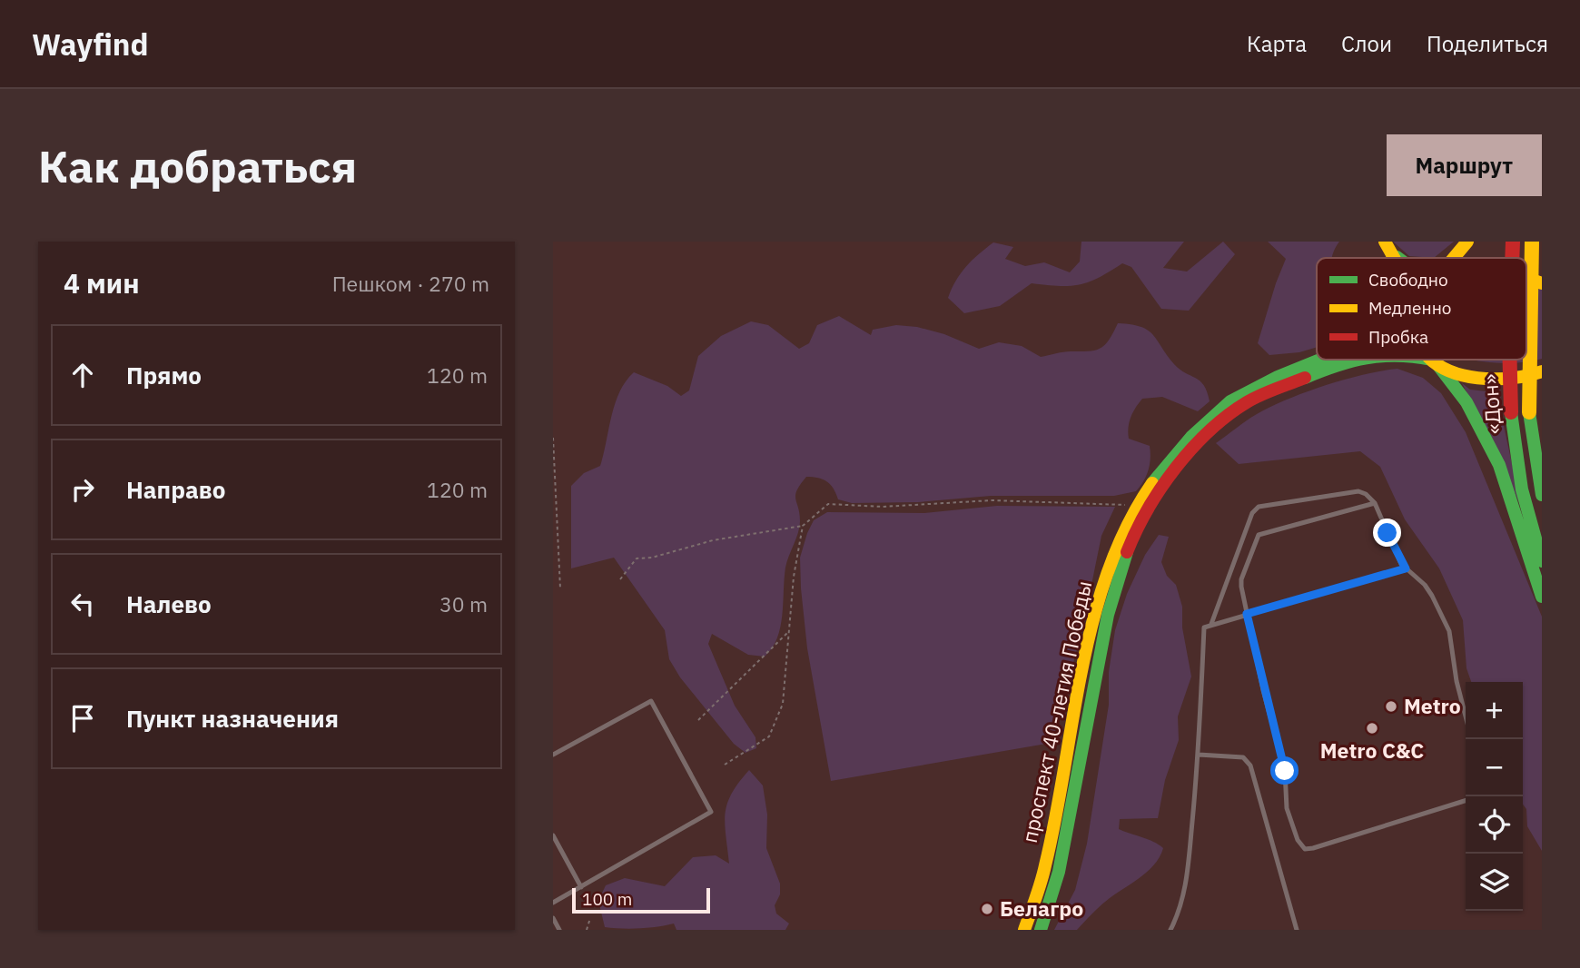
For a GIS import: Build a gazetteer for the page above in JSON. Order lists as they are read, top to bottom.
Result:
{
  "streets": {
    "main road": ["«Дон»", "проспект 40-летия Победы"]
  },
  "places": ["Metro", "Metro C&C", "Белагро"],
  "legend": ["Свободно", "Медленно", "Пробка"],
  "scale_bar": "100 m",
  "page": {
    "header": "Wayfind",
    "nav": ["Карта", "Слои", "Поделиться"],
    "buttons": "Маршрут",
    "title": "Как добраться",
    "heading": ["4 мин", "Пешком · 270 m"],
    "list": [
      ["Прямо", "120 m"],
      ["Направо", "120 m"],
      ["Налево", "30 m"],
      "Пункт назначения"
    ],
    "map_buttons": ["+", "−"],
    "scale": "100 m"
  }
}
